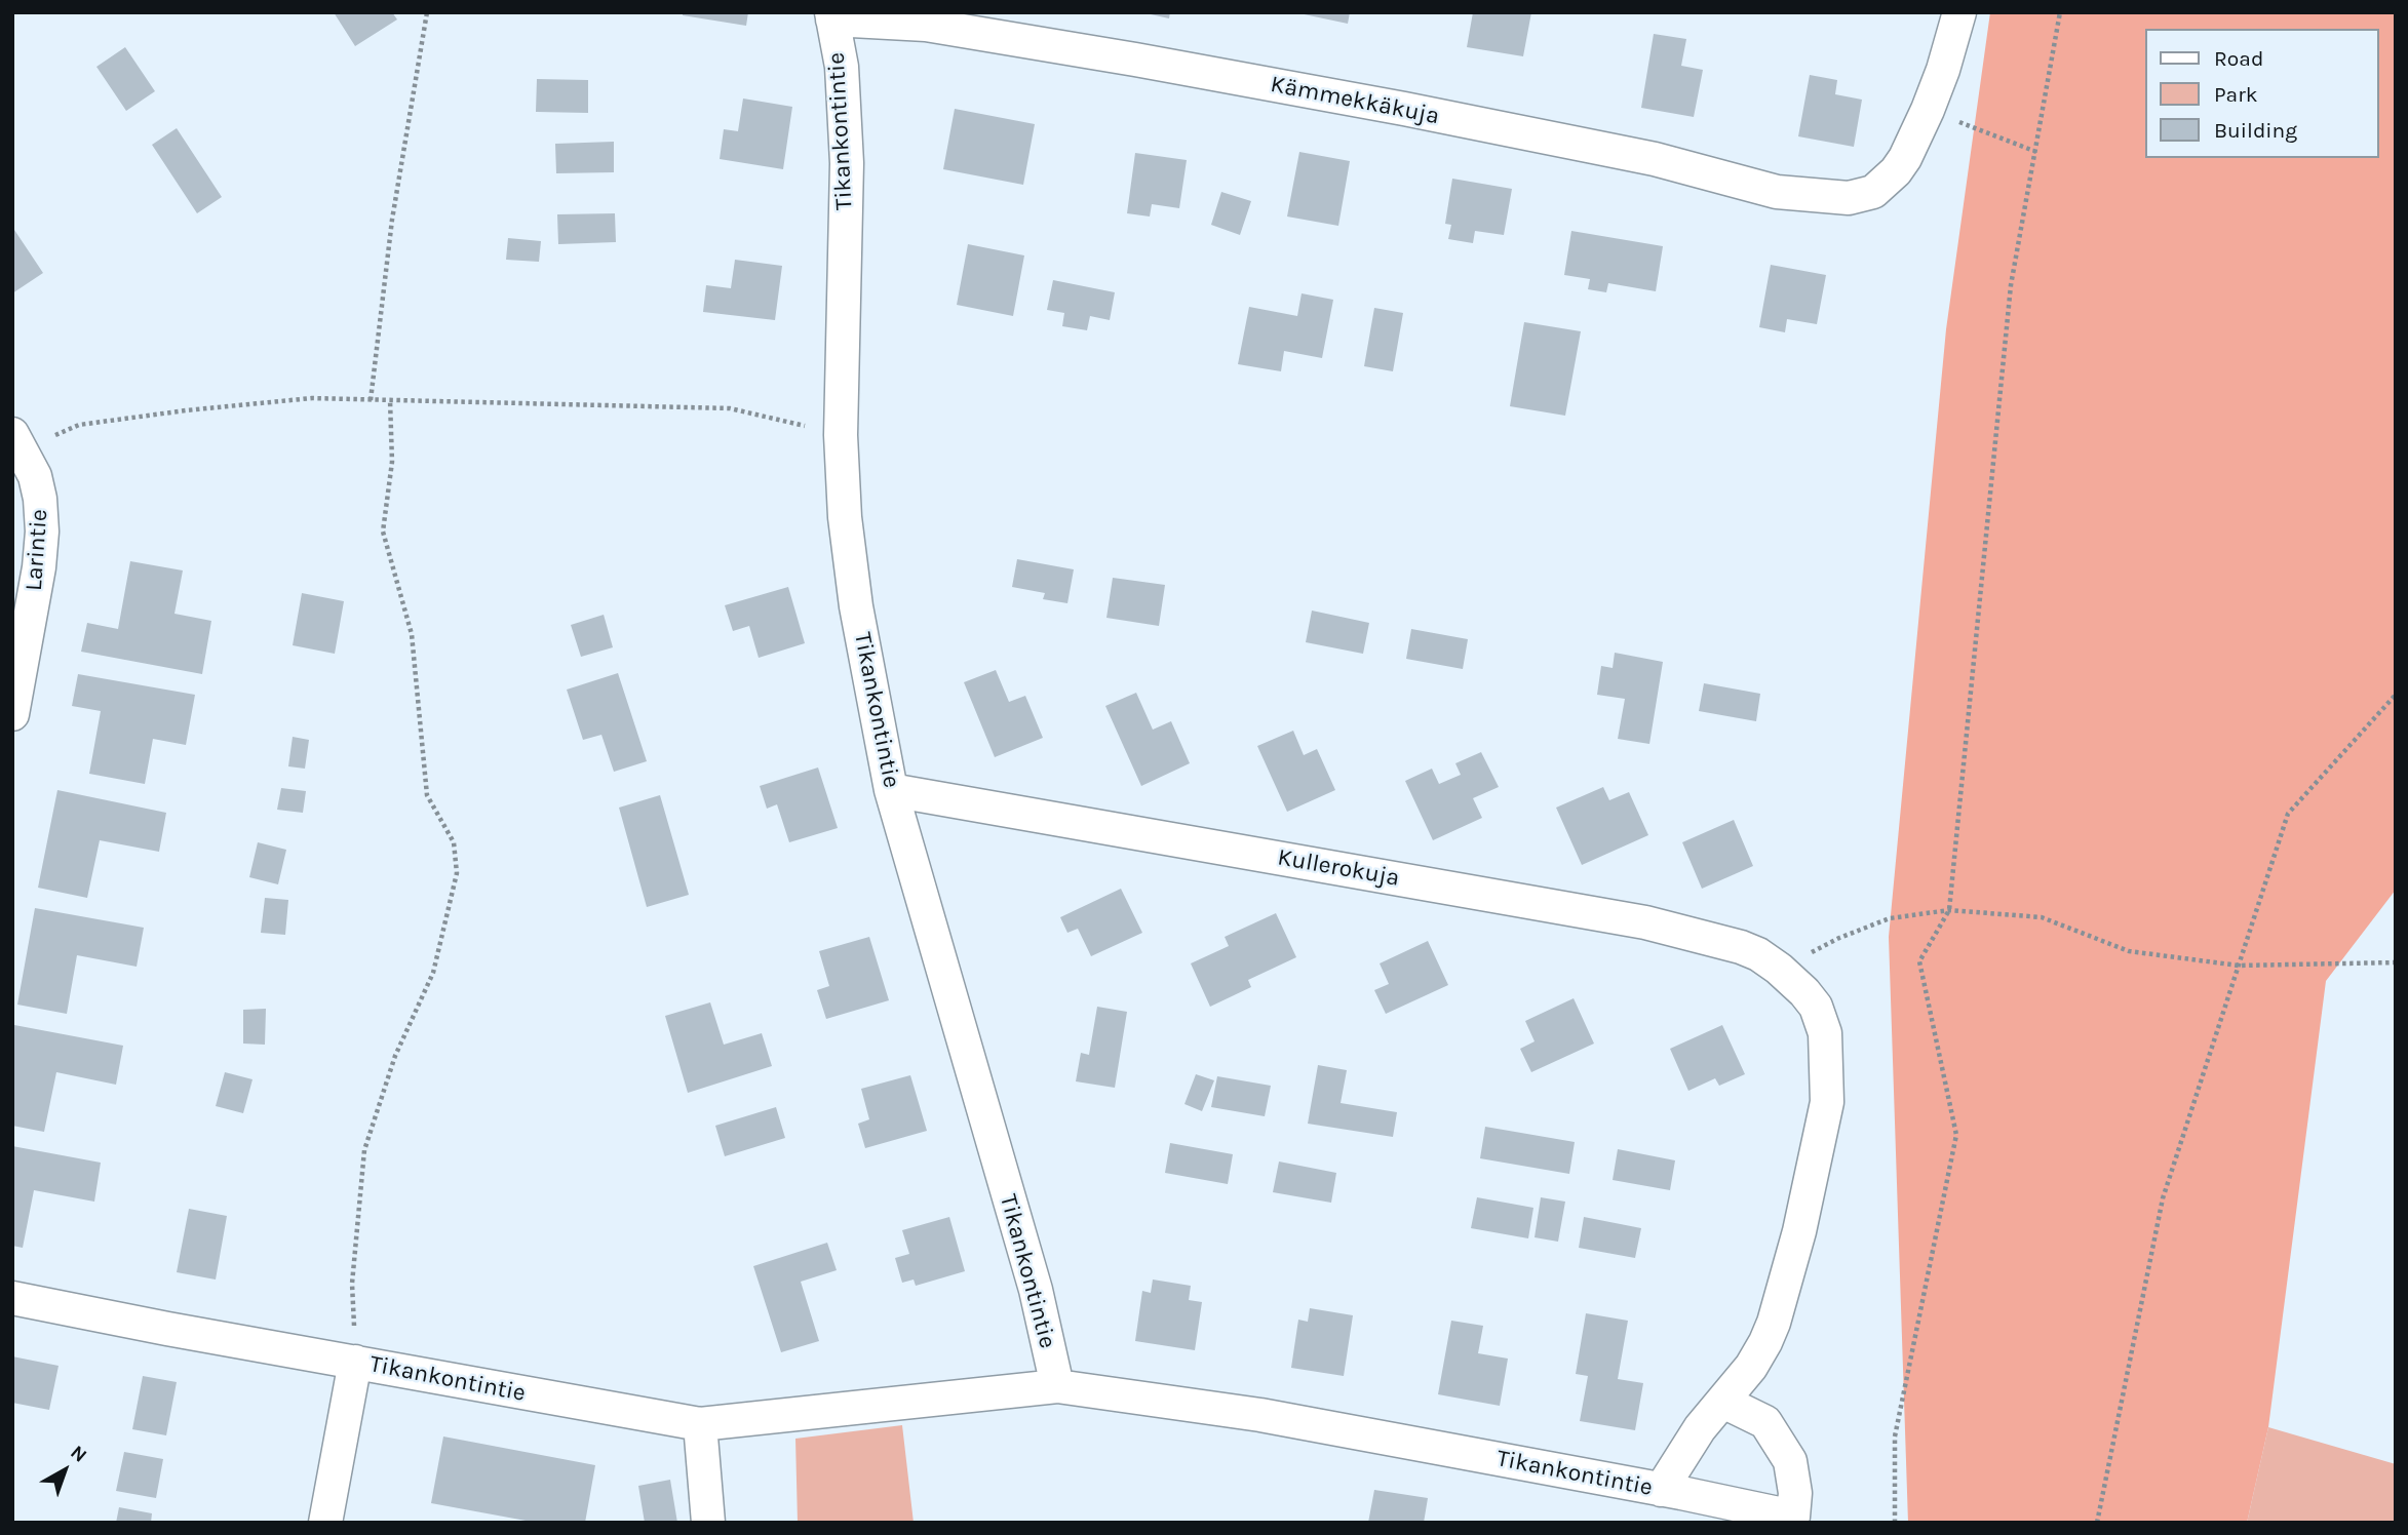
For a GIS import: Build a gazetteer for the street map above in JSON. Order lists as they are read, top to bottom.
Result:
{
  "streets": {
    "street": [
      "Kämmekkäkuja",
      "Tikankontintie",
      "Larintie",
      "Kullerokuja"
    ]
  },
  "crossings": [
    ["Kämmekkäkuja", "Tikankontintie"],
    ["Tikankontintie", "Kullerokuja"]
  ],
  "legend": ["Road", "Park", "Building"],
  "north": "top right"
}
